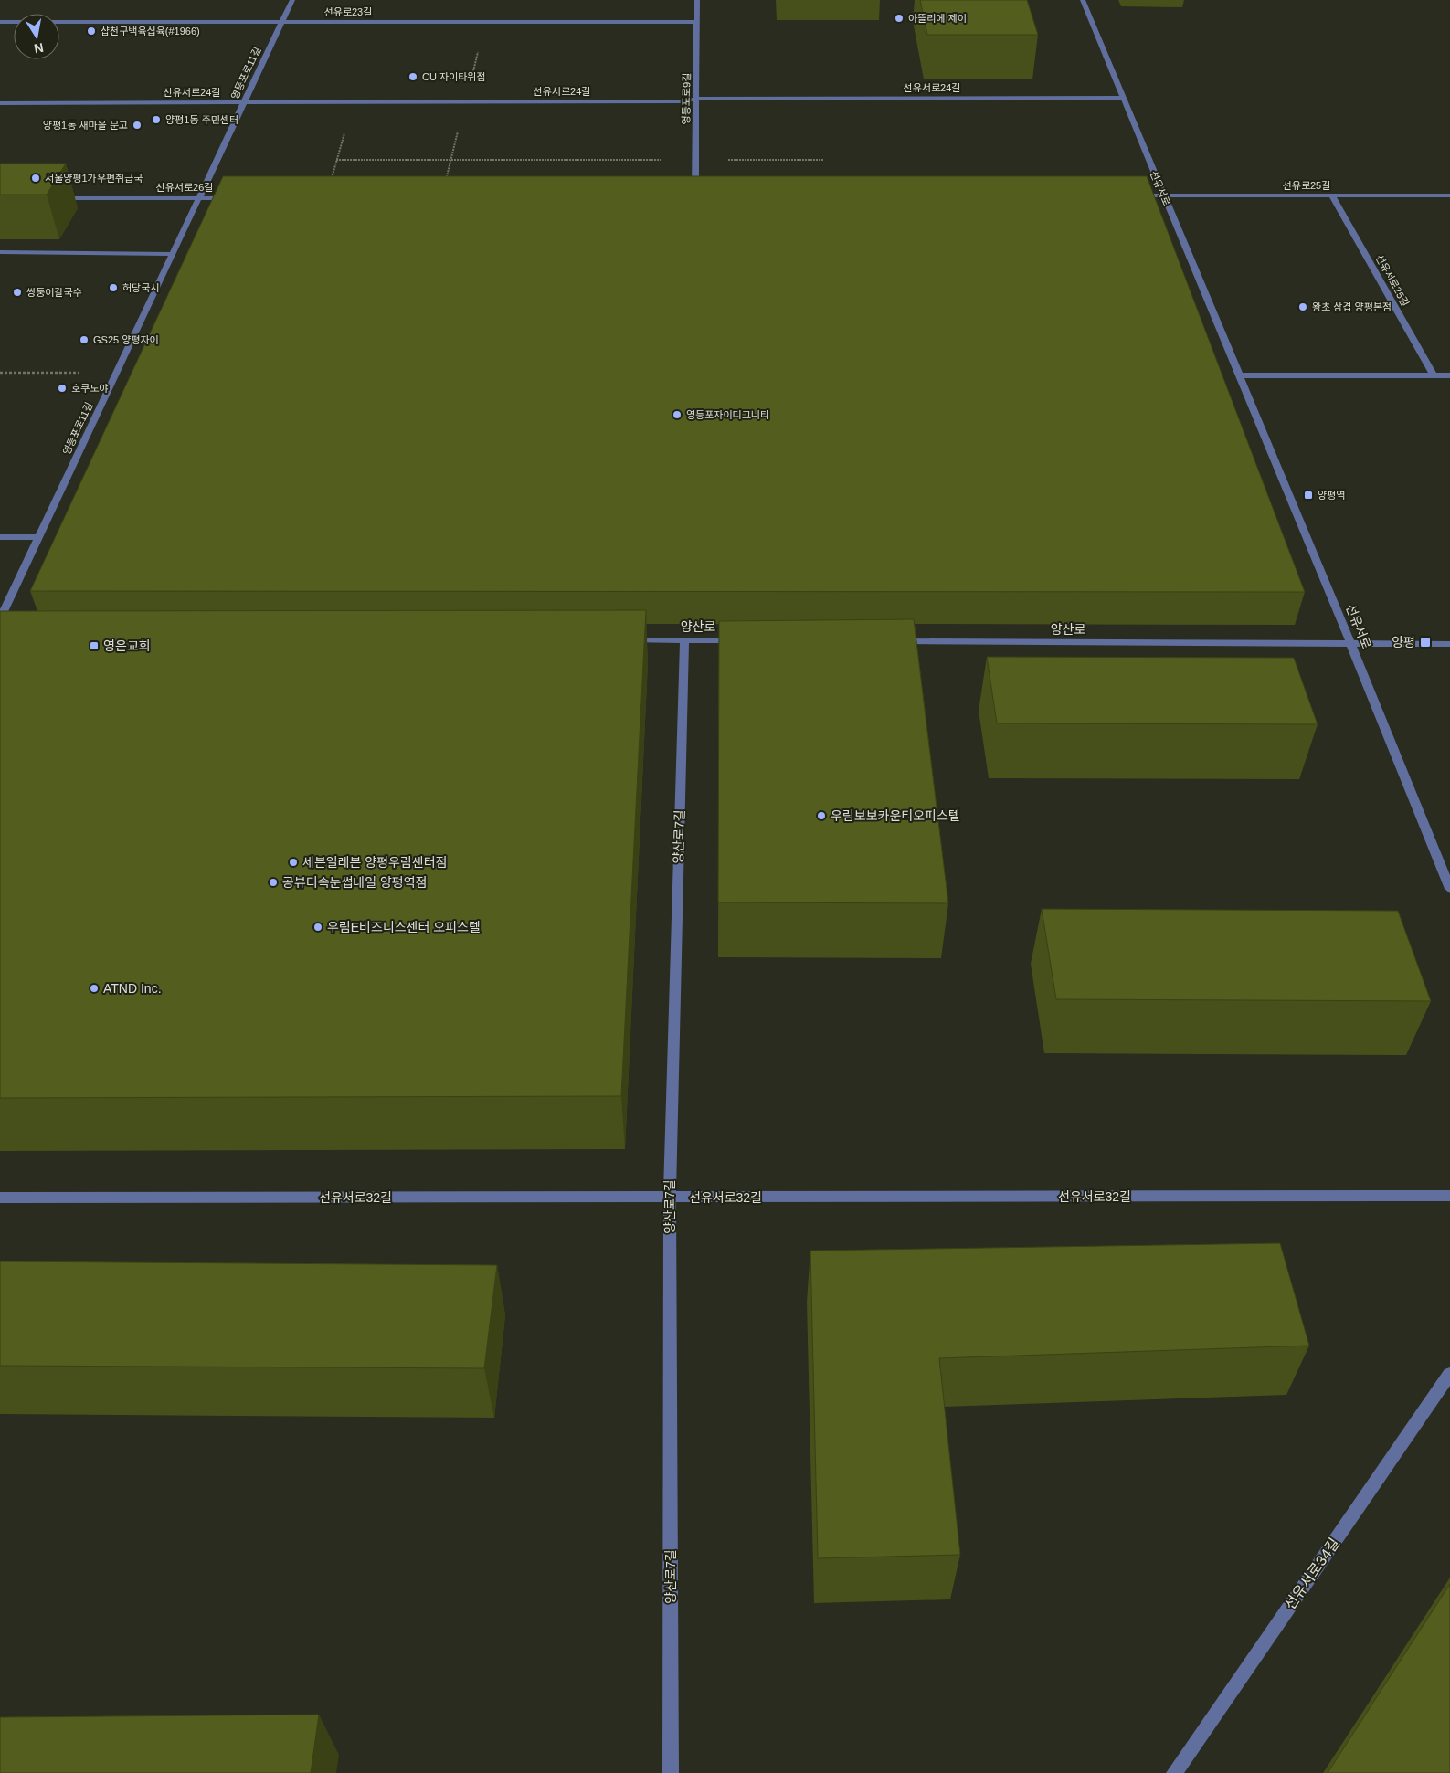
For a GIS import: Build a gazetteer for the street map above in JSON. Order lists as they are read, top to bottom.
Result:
{
  "streets": {
    "street": [
      "선유로23길",
      "영등포로11길",
      "선유서로24길",
      "영등포로9길",
      "선유로25길",
      "선유서로26길",
      "선유서로",
      "선유서로25길",
      "양산로",
      "양산로7길",
      "선유서로32길",
      "선유서로34길"
    ]
  },
  "crossings": [
    ["선유로23길", "영등포로11길"],
    ["선유로23길", "영등포로9길"],
    ["영등포로11길", "선유서로24길"],
    ["영등포로11길", "선유서로26길"],
    ["선유서로24길", "영등포로9길"],
    ["선유서로24길", "선유서로"],
    ["선유로25길", "선유서로"],
    ["선유로25길", "선유서로25길"],
    ["선유서로", "양산로"],
    ["양산로", "양산로7길"],
    ["양산로7길", "선유서로32길"]
  ],
  "places": {
    "other": [
      "아뜰리에 제이",
      "샵천구백육십육(#1966)",
      "CU 자이타워점",
      "양평1동 주민센터",
      "양평1동 새마을 문고",
      "서울양평1가우편취급국",
      "허당국시",
      "쌍둥이칼국수",
      "왕초 삼겹 양평본점",
      "GS25 양평자이",
      "호쿠노야",
      "영등포자이디그니티",
      "우림보보카운티오피스텔",
      "세븐일레븐 양평우림센터점",
      "공뷰티속눈썹네일 양평역점",
      "우림E비즈니스센터 오피스텔",
      "ATND Inc."
    ],
    "transit": ["양평역", "양평", "영은교회"]
  },
  "north": "bottom"
}
